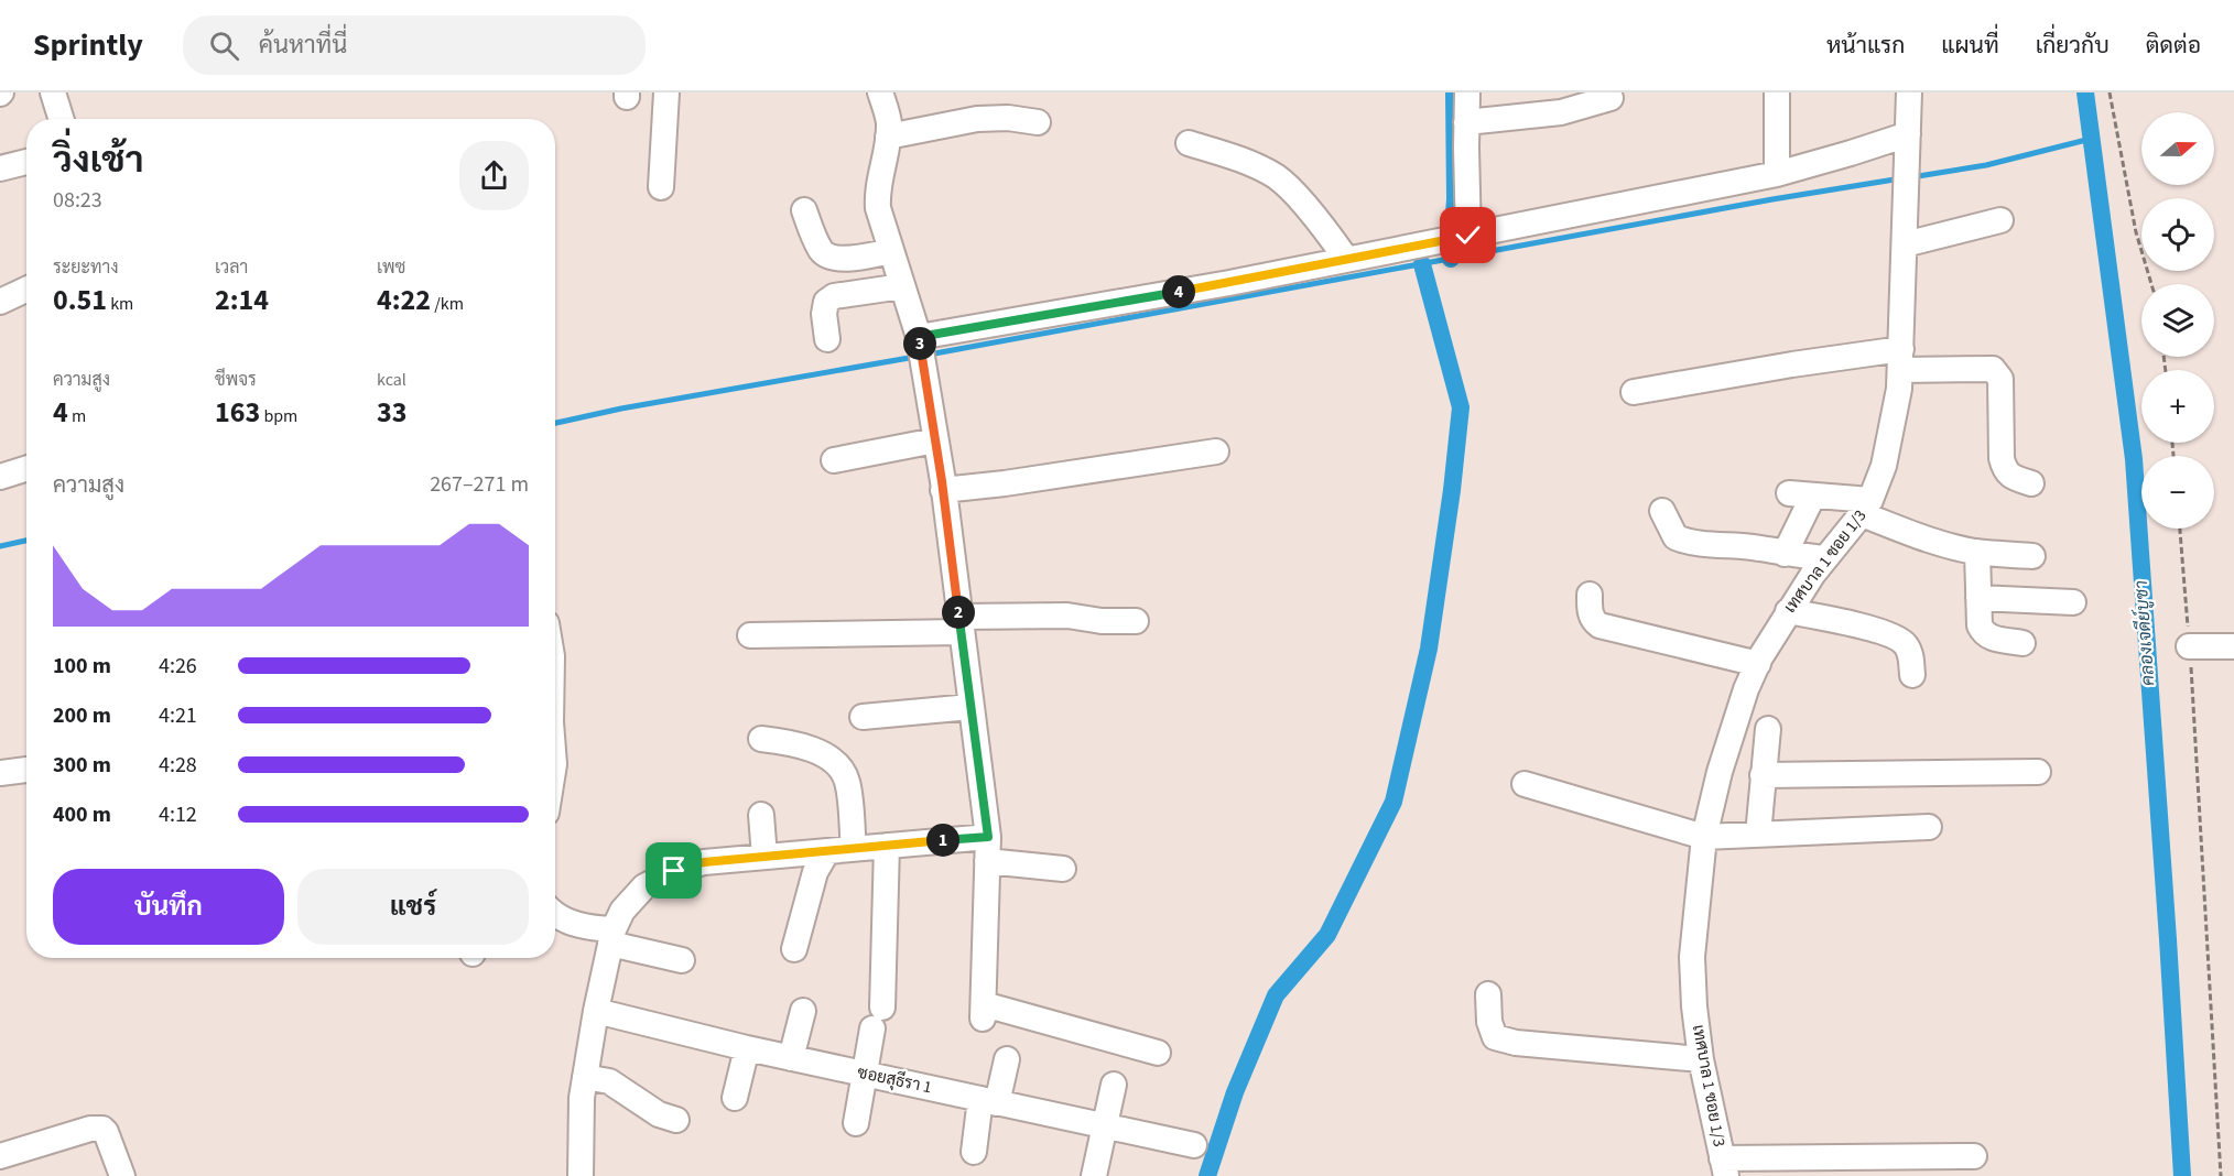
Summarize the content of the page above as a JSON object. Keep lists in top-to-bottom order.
{
  "streets": {
    "street": ["เทศบาล 1 ซอย 1/3", "ซอยสุธีรา 1"]
  },
  "water": ["คลองเจดีย์บูชา"],
  "north": "right",
  "page": {
    "header": "Sprintly",
    "search": "ค้นหาที่นี่",
    "nav": [
      "หน้าแรก",
      "แผนที่",
      "เกี่ยวกับ",
      "ติดต่อ"
    ],
    "map_buttons": ["+", "−"],
    "heading": ["วิ่งเช้า", "08:23"],
    "stats": [
      ["ระยะทาง", "0.51 km"],
      ["เวลา", "2:14"],
      ["เพซ", "4:22 /km"],
      ["ความสูง", "4 m"],
      ["ชีพจร", "163 bpm"],
      ["kcal", "33"]
    ],
    "pins": [
      "4",
      "3",
      "2",
      "1"
    ],
    "chart": ["ความสูง", "267–271 m"],
    "list": [
      {
        "name": "100 m",
        "note": "4:26"
      },
      {
        "name": "200 m",
        "note": "4:21"
      },
      {
        "name": "300 m",
        "note": "4:28"
      },
      {
        "name": "400 m",
        "note": "4:12"
      }
    ],
    "buttons": ["บันทึก", "แชร์"]
  }
}
